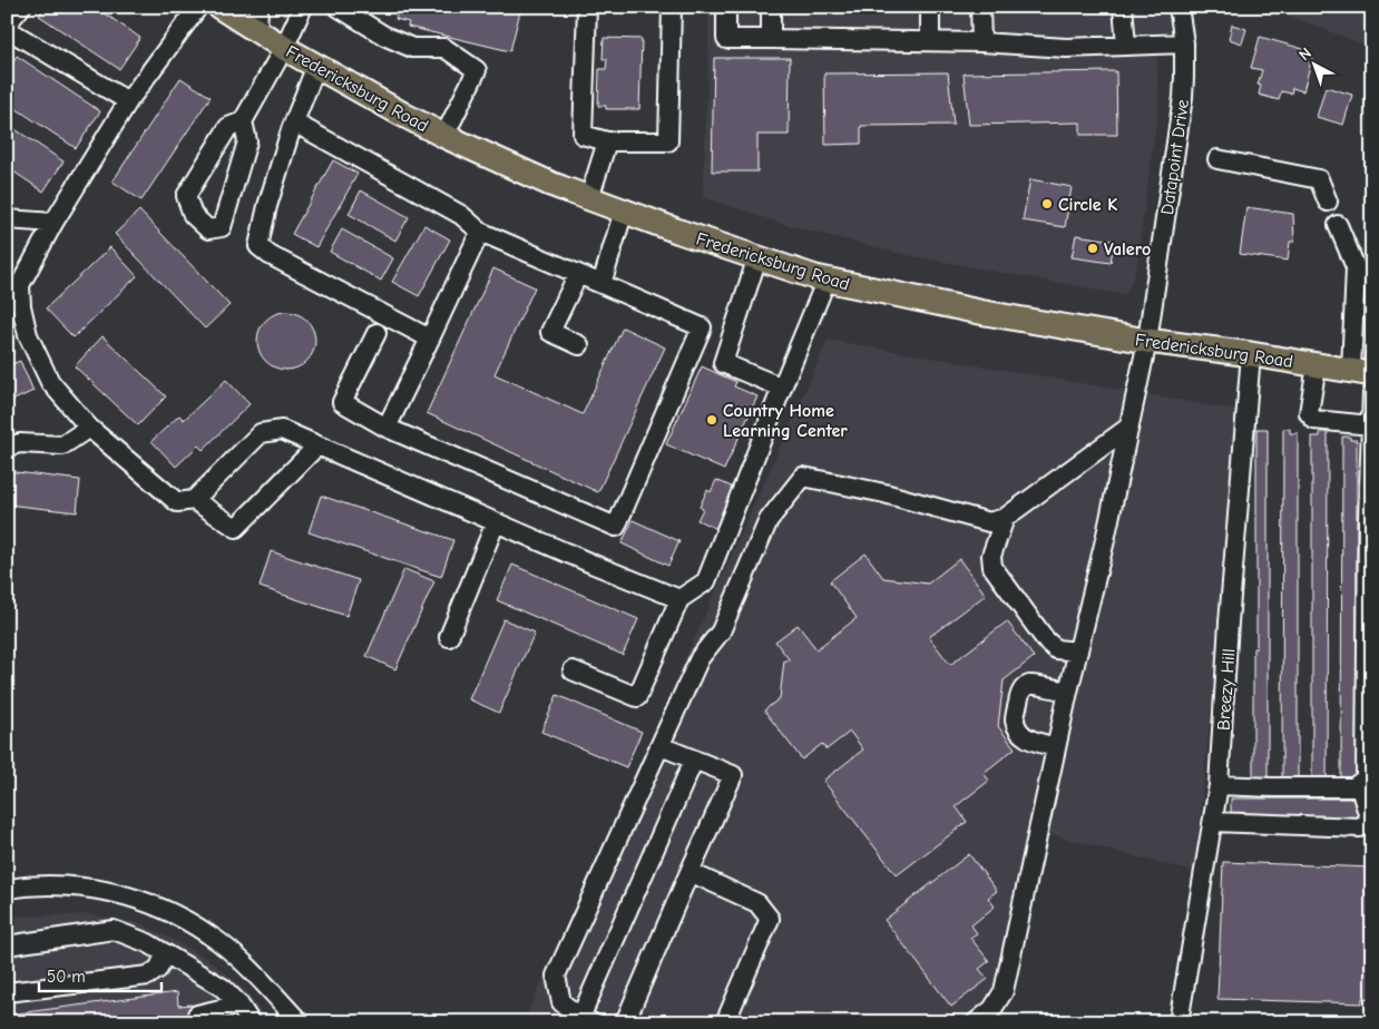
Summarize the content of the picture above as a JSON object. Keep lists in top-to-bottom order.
{
  "streets": {
    "main road": ["Fredericksburg Road"],
    "street": ["Datapoint Drive", "Breezy Hill"]
  },
  "crossings": [
    ["Fredericksburg Road", "Datapoint Drive"],
    ["Fredericksburg Road", "Breezy Hill"]
  ],
  "places": ["Circle K", "Valero", "Country Home Learning Center"],
  "scale_bar": "50 m",
  "north": "top left"
}
